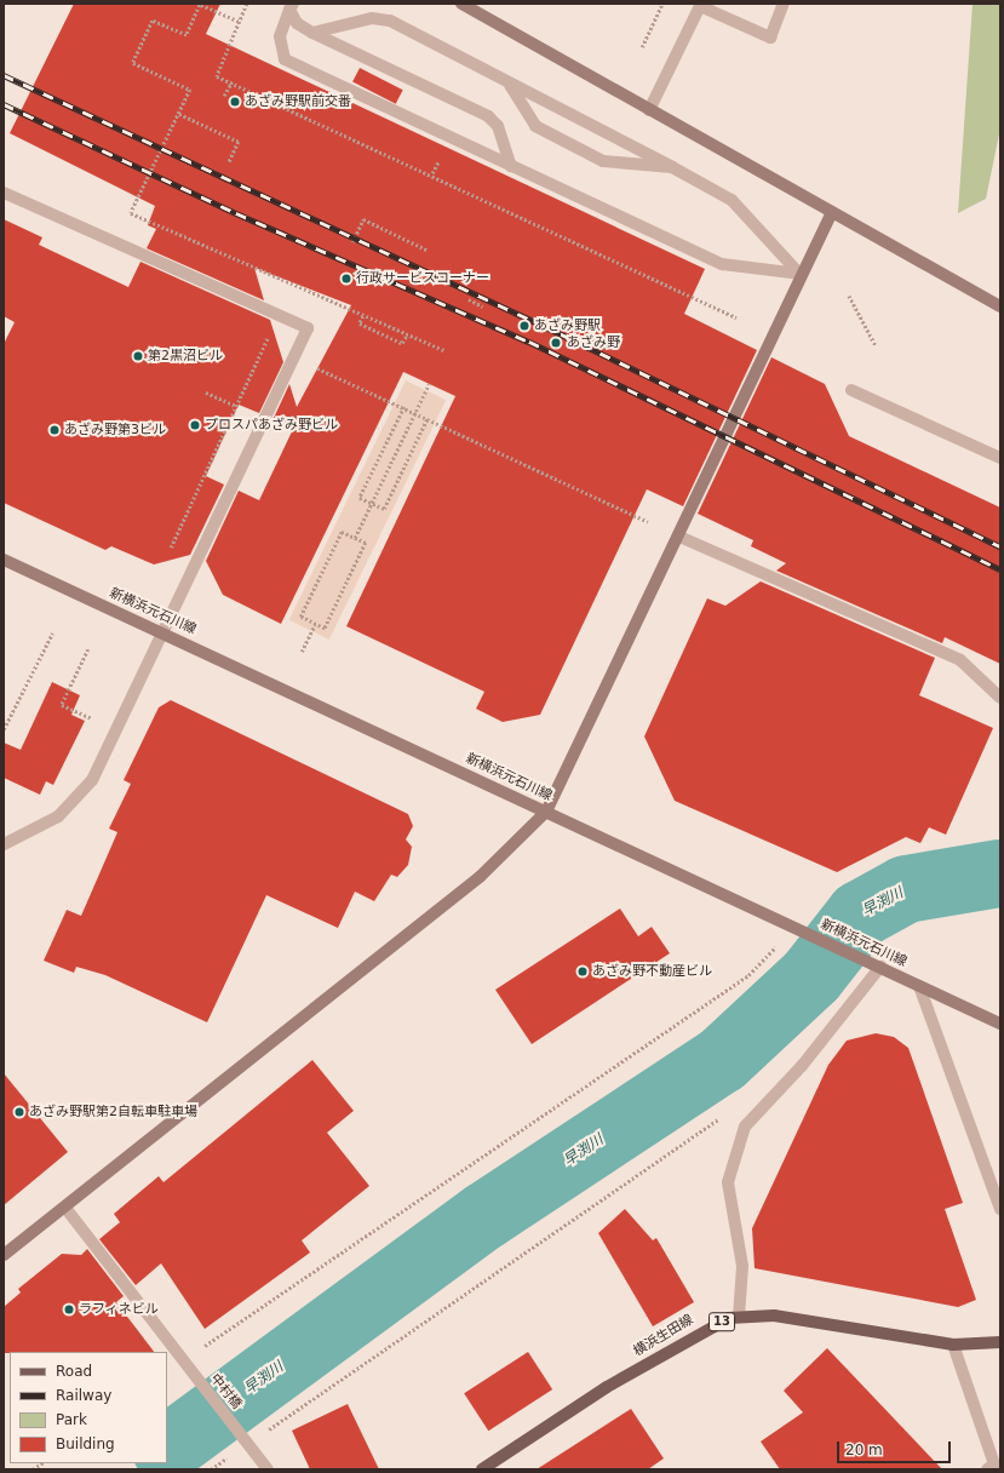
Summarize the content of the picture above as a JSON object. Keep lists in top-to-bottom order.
{
  "streets": {
    "main road": ["13", "横浜生田線"],
    "street": ["新横浜元石川線", "中村橋"]
  },
  "water": ["早渕川"],
  "places": [
    "あざみ野駅前交番",
    "行政サービスコーナー",
    "あざみ野駅",
    "あざみ野",
    "第2黒沼ビル",
    "プロスパあざみ野ビル",
    "あざみ野第3ビル",
    "あざみ野不動産ビル",
    "あざみ野駅第2自転車駐車場",
    "ラフィネビル"
  ],
  "legend": [
    "Road",
    "Railway",
    "Park",
    "Building"
  ],
  "scale_bar": "20 m"
}
